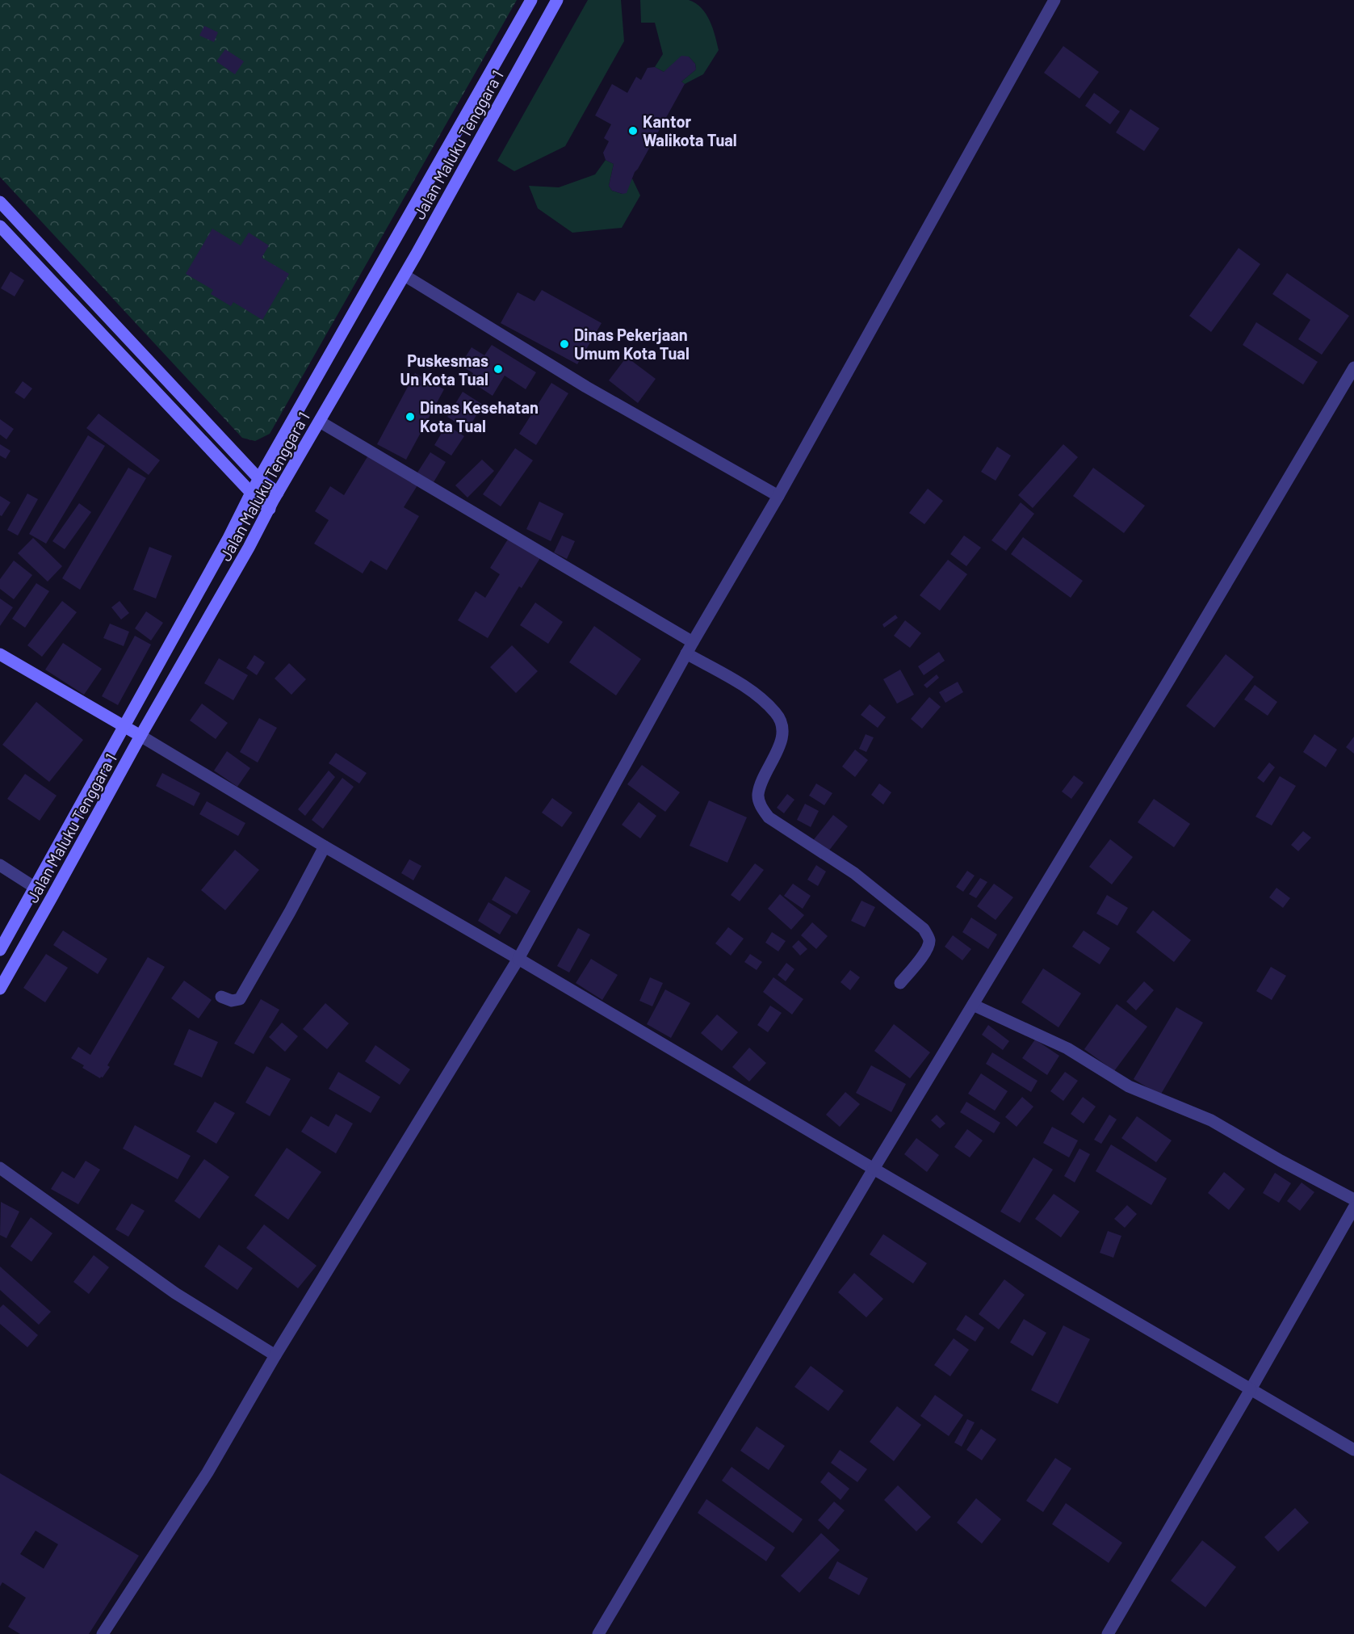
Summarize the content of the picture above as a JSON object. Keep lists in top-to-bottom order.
{
  "streets": {
    "main road": ["Jalan Maluku Tenggara 1"]
  },
  "places": [
    "Kantor Walikota Tual",
    "Dinas Pekerjaan Umum Kota Tual",
    "Puskesmas Un Kota Tual",
    "Dinas Kesehatan Kota Tual"
  ]
}
